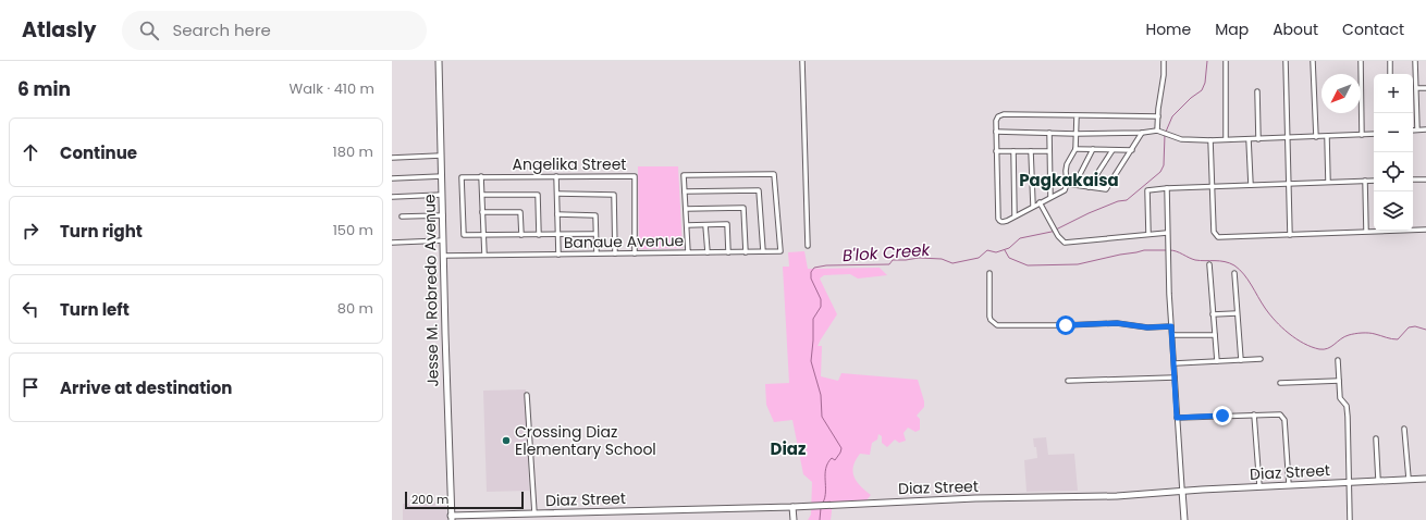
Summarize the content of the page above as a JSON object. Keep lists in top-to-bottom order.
{
  "streets": {
    "main road": ["Jesse M. Robredo Avenue", "Diaz Street"],
    "street": ["Angelika Street", "Banaue Avenue"]
  },
  "crossings": [
    ["Angelika Street", "Banaue Avenue"],
    ["Banaue Avenue", "Jesse M. Robredo Avenue"],
    ["Jesse M. Robredo Avenue", "Diaz Street"]
  ],
  "districts": ["Pagkakaisa", "Diaz"],
  "water": ["B'lok Creek"],
  "places": ["Crossing Diaz Elementary School"],
  "scale_bar": "200 m",
  "north": "bottom left",
  "page": {
    "header": "Atlasly",
    "search": "Search here",
    "nav": [
      "Home",
      "Map",
      "About",
      "Contact"
    ],
    "heading": ["6 min", "Walk · 410 m"],
    "map_buttons": ["+", "−"],
    "list": [
      ["Continue", "180 m"],
      ["Turn right", "150 m"],
      ["Turn left", "80 m"],
      "Arrive at destination"
    ],
    "scale": "200 m"
  }
}
